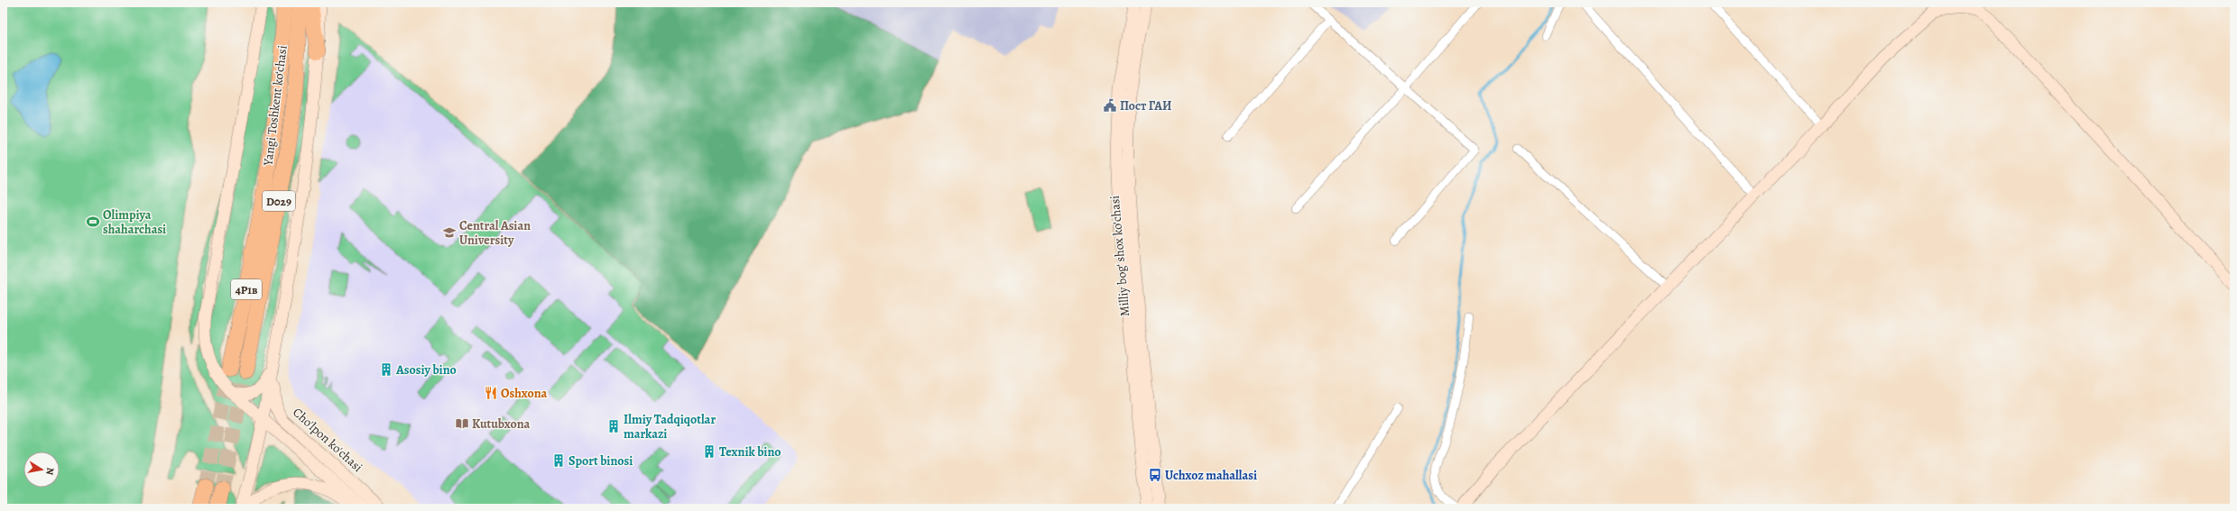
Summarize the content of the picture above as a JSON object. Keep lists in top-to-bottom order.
{
  "streets": {
    "highway": ["Yangi Toshkent ko‘chasi", "D029", "4Р1в"],
    "main road": ["Milliy bog‘ shox ko‘chasi", "Cho'lpon ko'chasi"]
  },
  "crossings": [
    ["Yangi Toshkent ko‘chasi", "4Р1в"]
  ],
  "places": {
    "public building": ["Пост ГАИ"],
    "sports": ["Olimpiya shaharchasi"],
    "school or university": ["Central Asian University"],
    "building": [
      "Asosiy bino",
      "Ilmiy Tadqiqotlar markazi",
      "Texnik bino",
      "Sport binosi"
    ],
    "restaurant": ["Oshxona"],
    "library": ["Kutubxona"],
    "bus stop": ["Uchxoz mahallasi"]
  },
  "north": "right"
}
